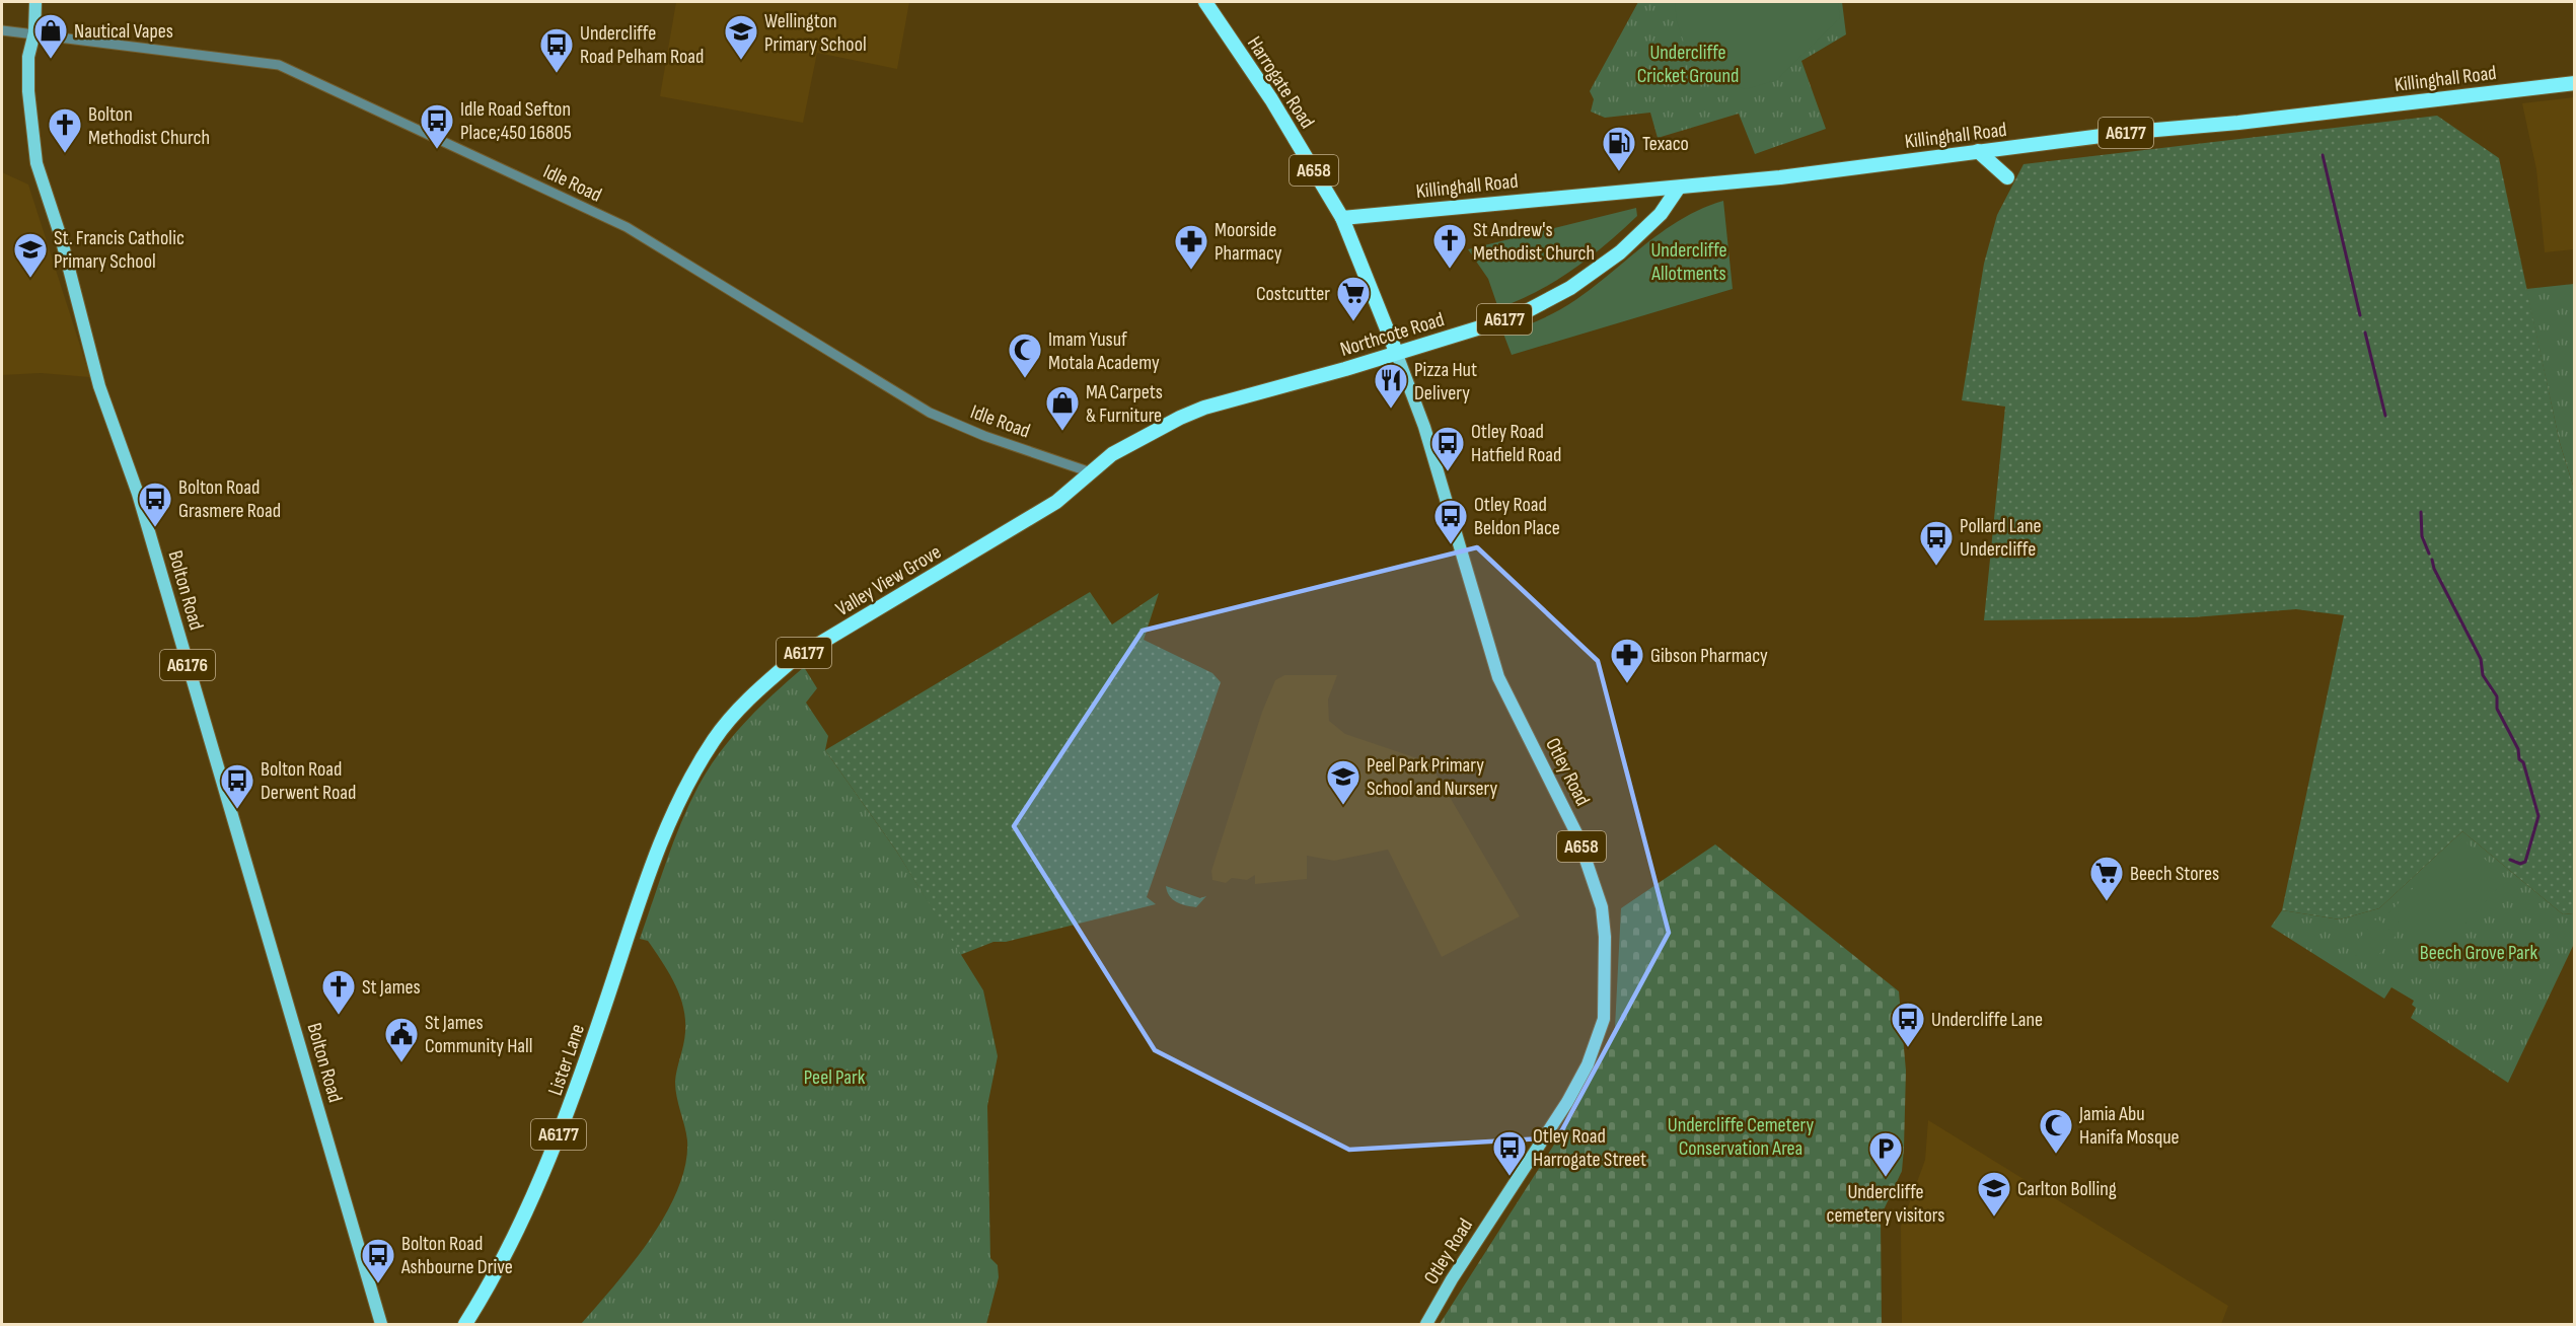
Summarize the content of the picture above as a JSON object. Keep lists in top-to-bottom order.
{
  "streets": {
    "highway": [
      "Killinghall Road",
      "Harrogate Road",
      "A6177",
      "A658",
      "Northcote Road",
      "Valley View Grove",
      "Lister Lane"
    ],
    "main road": ["Bolton Road", "A6176", "Otley Road"],
    "street": ["Idle Road"]
  },
  "crossings": [
    ["Killinghall Road", "Harrogate Road"],
    ["Killinghall Road", "Northcote Road"],
    ["Harrogate Road", "Northcote Road"],
    ["Harrogate Road", "Otley Road"],
    ["Idle Road", "Northcote Road"],
    ["Idle Road", "Valley View Grove"],
    ["Idle Road", "Bolton Road"],
    ["Northcote Road", "Valley View Grove"],
    ["Northcote Road", "Otley Road"],
    ["Valley View Grove", "Lister Lane"]
  ],
  "parks": [
    "Undercliffe Cricket Ground",
    "Undercliffe Allotments",
    "Beech Grove Park",
    "Peel Park",
    "Undercliffe Cemetery Conservation Area"
  ],
  "places": {
    "shop": ["Nautical Vapes", "MA Carpets & Furniture"],
    "school or university": [
      "Wellington Primary School",
      "St. Francis Catholic Primary School",
      "Peel Park Primary School and Nursery",
      "Carlton Bolling"
    ],
    "bus stop": [
      "Undercliffe Road Pelham Road",
      "Idle Road Sefton Place;450 16805",
      "Otley Road Hatfield Road",
      "Bolton Road Grasmere Road",
      "Otley Road Beldon Place",
      "Pollard Lane Undercliffe",
      "Bolton Road Derwent Road",
      "Undercliffe Lane",
      "Otley Road Harrogate Street",
      "Bolton Road Ashbourne Drive"
    ],
    "church": ["Bolton Methodist Church", "St Andrew's Methodist Church", "St James"],
    "fuel station": ["Texaco"],
    "pharmacy": ["Moorside Pharmacy", "Gibson Pharmacy"],
    "supermarket": ["Costcutter", "Beech Stores"],
    "mosque": ["Imam Yusuf Motala Academy", "Jamia Abu Hanifa Mosque"],
    "restaurant": ["Pizza Hut Delivery"],
    "public building": ["St James Community Hall"],
    "parking": ["Undercliffe cemetery visitors"]
  }
}
